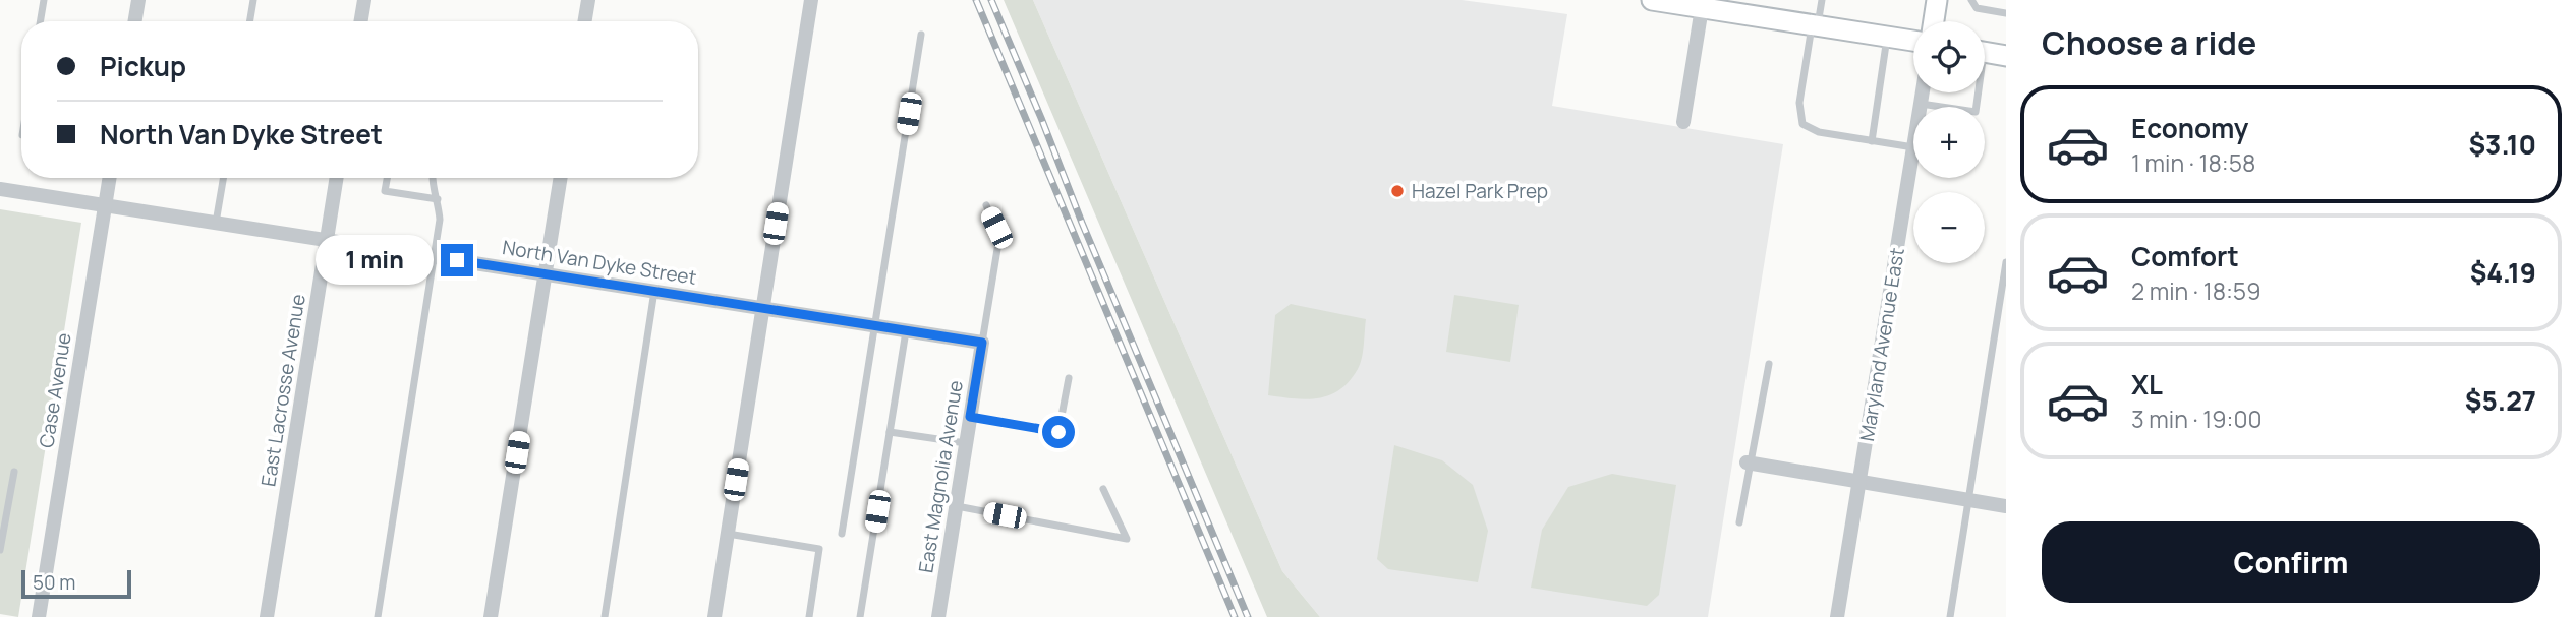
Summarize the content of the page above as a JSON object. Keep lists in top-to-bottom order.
{
  "streets": {
    "street": [
      "North Van Dyke Street",
      "Maryland Avenue East",
      "Case Avenue",
      "East Lacrosse Avenue",
      "East Magnolia Avenue"
    ]
  },
  "crossings": [
    ["North Van Dyke Street", "Case Avenue"],
    ["North Van Dyke Street", "East Lacrosse Avenue"],
    ["North Van Dyke Street", "East Magnolia Avenue"]
  ],
  "places": ["Hazel Park Prep"],
  "scale_bar": "50 m",
  "page": {
    "heading": "Choose a ride",
    "map_buttons": ["+", "−"],
    "banner": ["Pickup", "North Van Dyke Street"],
    "list": [
      {
        "name": "Economy",
        "note": "1 min · 18:58",
        "value": "$3.10"
      },
      {
        "name": "Comfort",
        "note": "2 min · 18:59",
        "value": "$4.19"
      },
      {
        "name": "XL",
        "note": "3 min · 19:00",
        "value": "$5.27"
      }
    ],
    "bubble": "1 min",
    "buttons": "Confirm",
    "scale": "50 m"
  }
}
